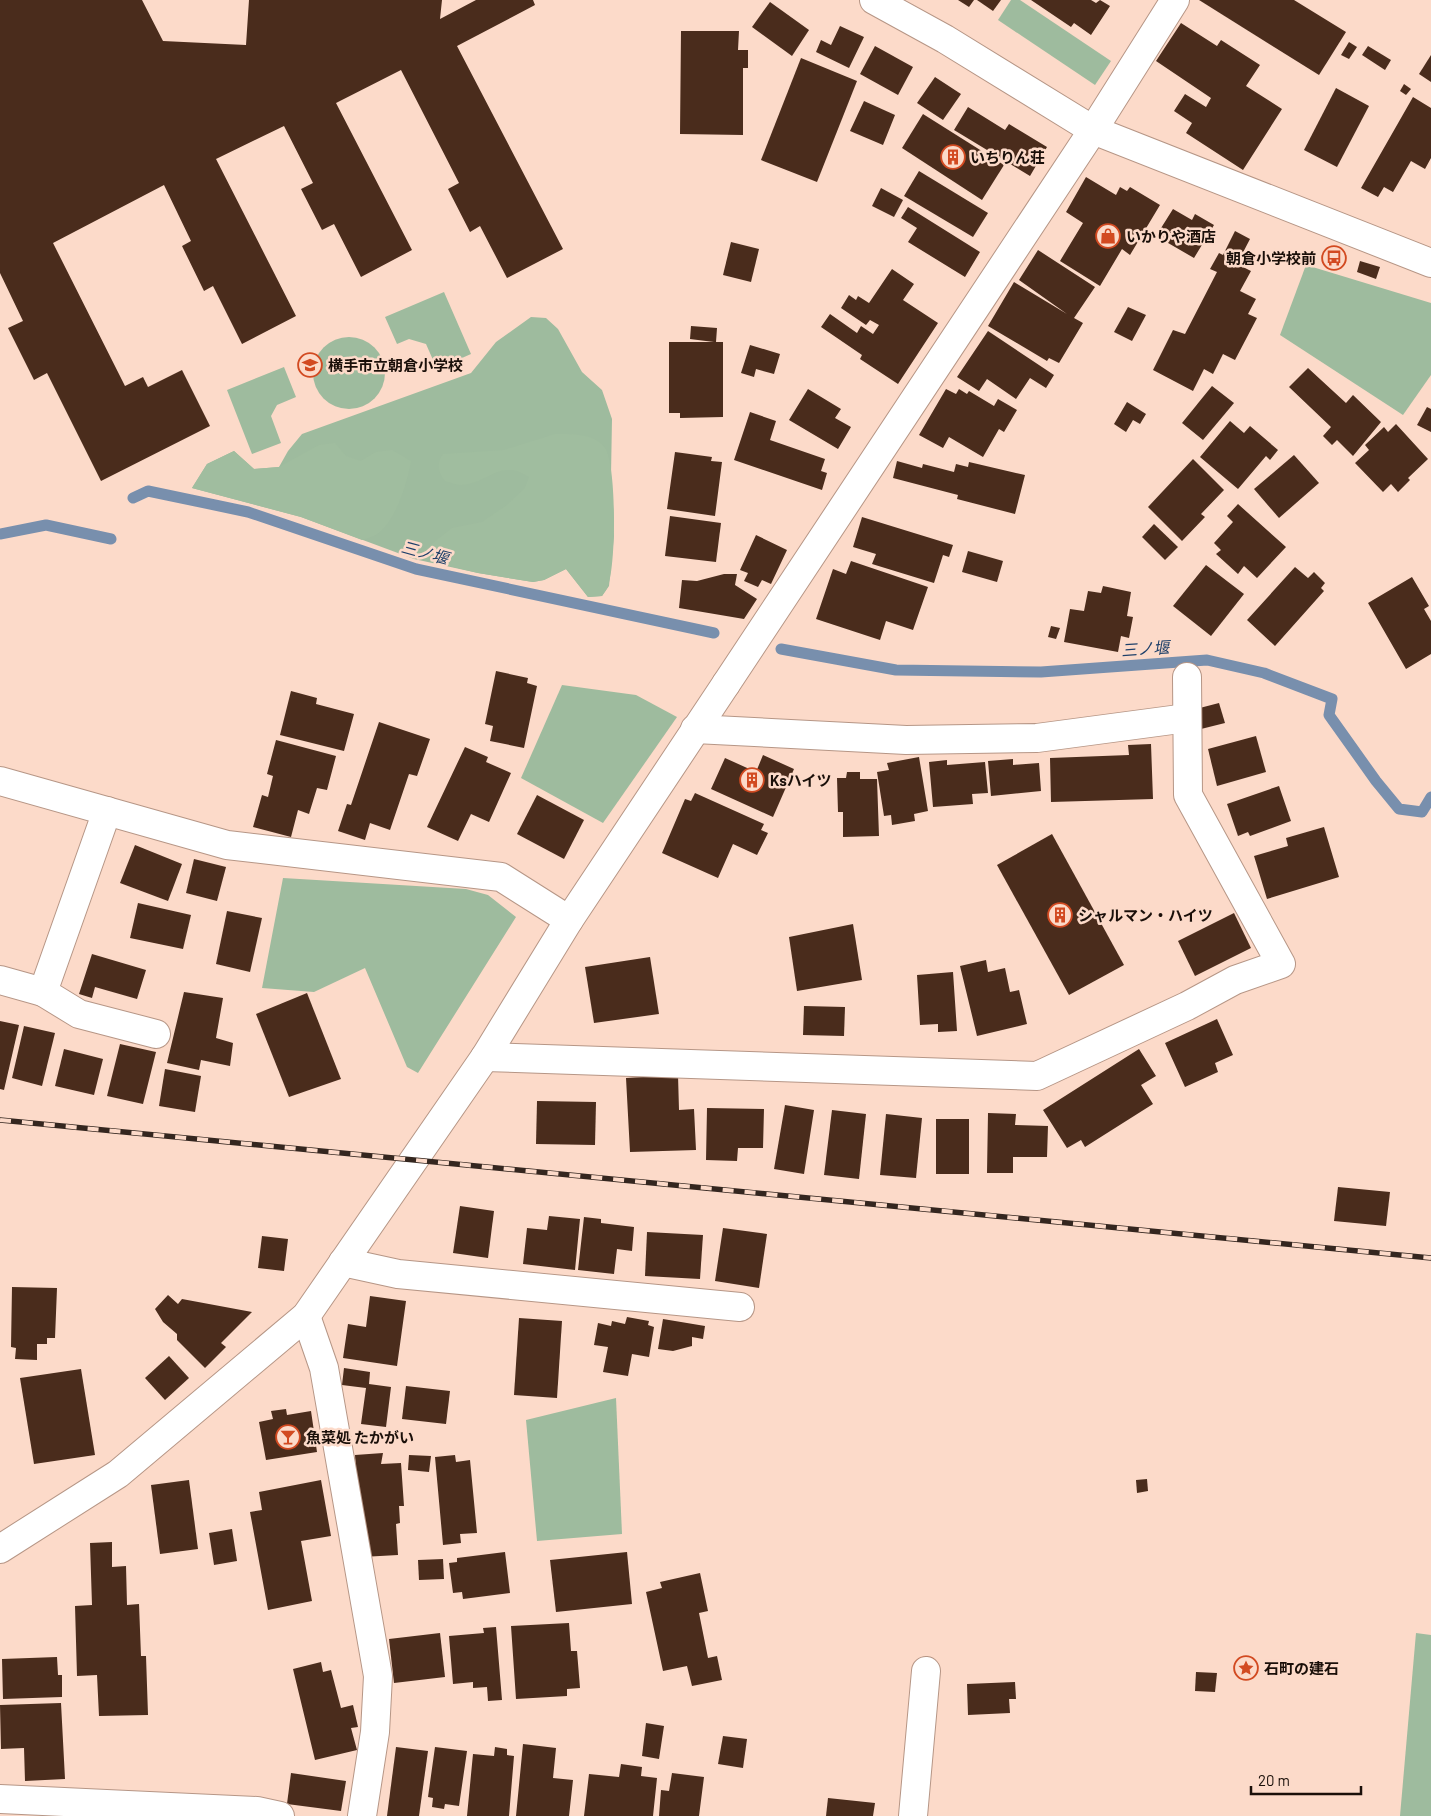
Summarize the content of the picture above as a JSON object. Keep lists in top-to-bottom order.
{
  "water": ["三ノ堰"],
  "places": {
    "building": ["いちりん荘", "Ksハイツ", "シャルマン・ハイツ"],
    "shop": ["いかりや酒店"],
    "bus stop": ["朝倉小学校前"],
    "school or university": ["横手市立朝倉小学校"],
    "bar": ["魚菜処 たかがい"],
    "place": ["石町の建石"]
  },
  "scale_bar": "20 m"
}
